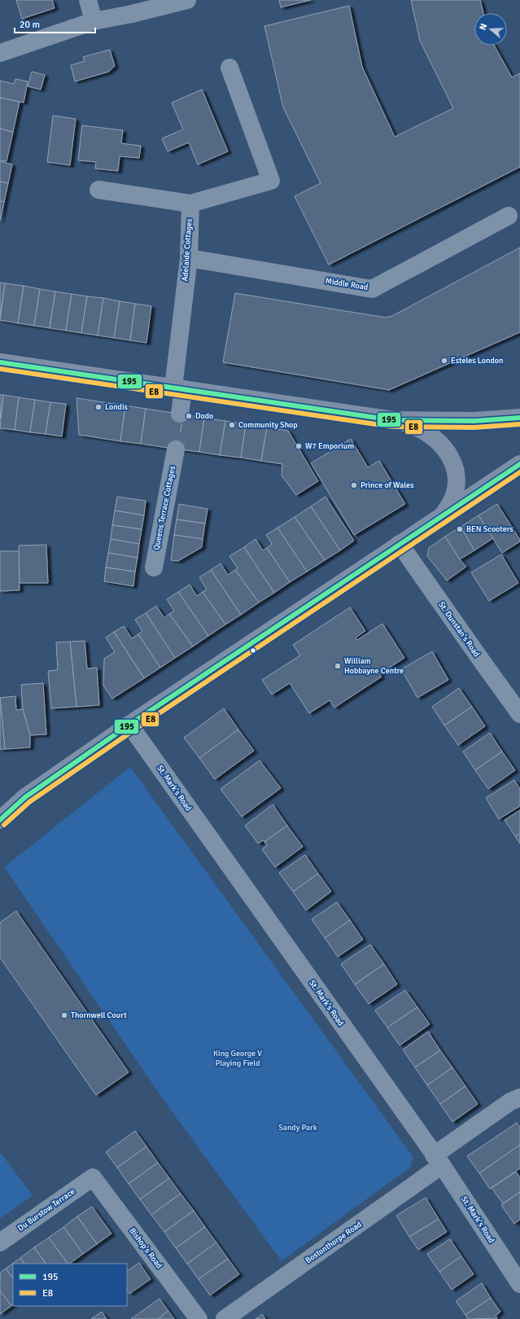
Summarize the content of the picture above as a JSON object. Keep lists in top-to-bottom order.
{
  "streets": {
    "street": [
      "Adelaide Cottages",
      "Middle Road",
      "Queens Terrace Cottages",
      "St. Dunstan's Road",
      "St. Mark's Road",
      "Du Burstow Terrace",
      "Bostonthorpe Road",
      "Bishop's Road"
    ]
  },
  "crossings": [
    ["Adelaide Cottages", "Middle Road"],
    ["St. Mark's Road", "Bostonthorpe Road"],
    ["Du Burstow Terrace", "Bishop's Road"]
  ],
  "parks": ["King George V Playing Field", "Sandy Park"],
  "places": [
    "Esteles London",
    "Londis",
    "Dodo",
    "Community Shop",
    "W7 Emporium",
    "Prince of Wales",
    "BEN Scooters",
    "William Hobbayne Centre",
    "Thornwell Court"
  ],
  "lines": ["transit line 195", "transit line E8"],
  "legend": ["195", "E8"],
  "scale_bar": "20 m",
  "north": "left"
}
